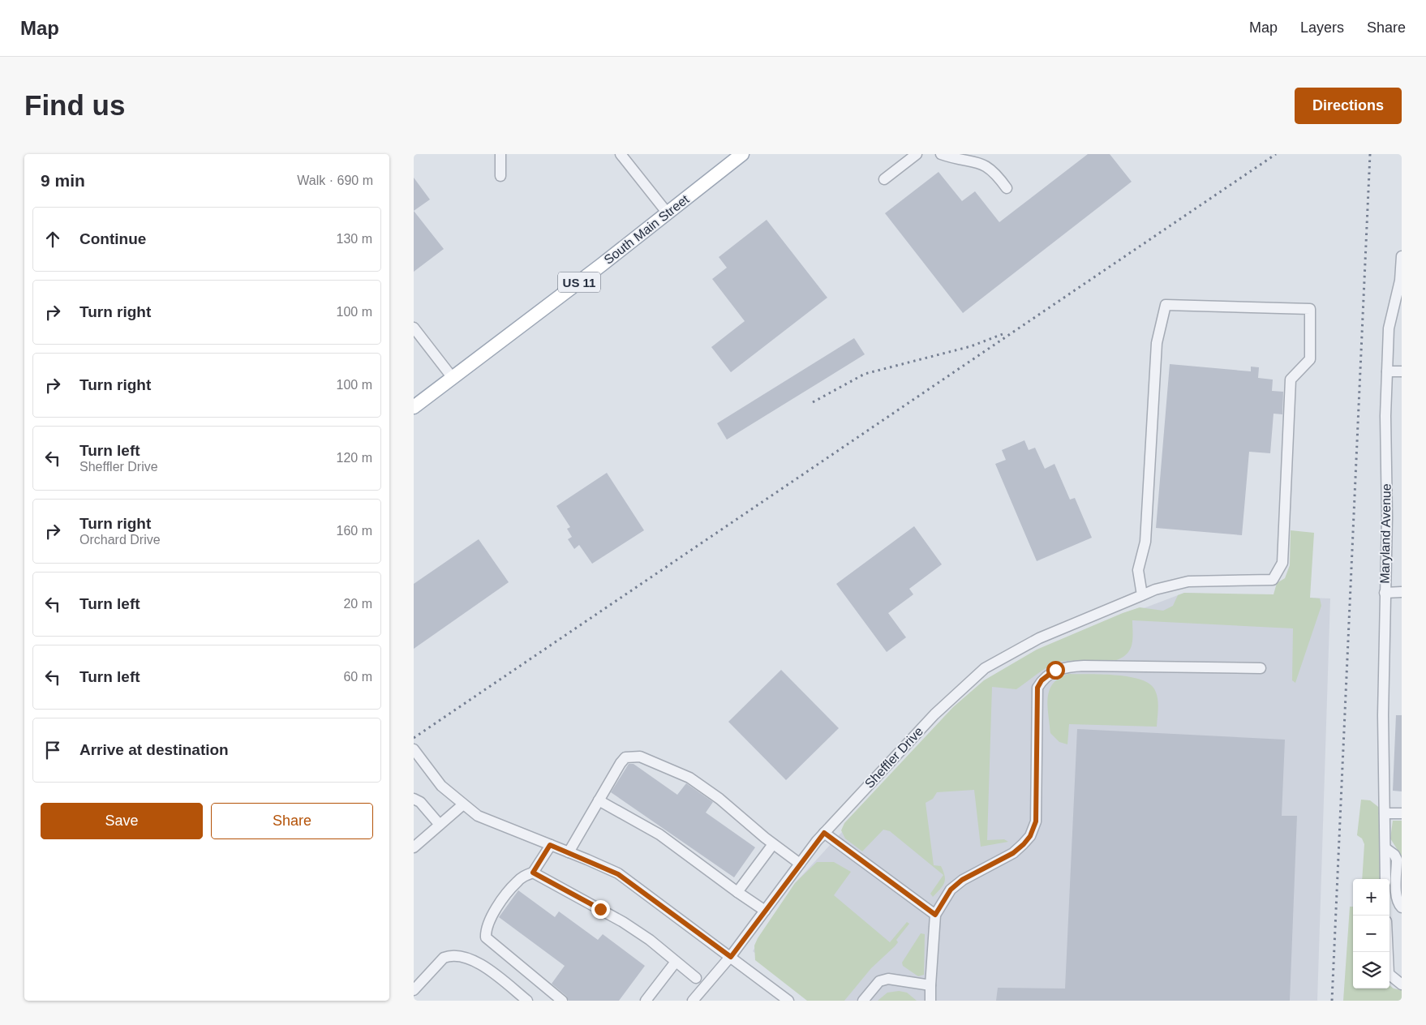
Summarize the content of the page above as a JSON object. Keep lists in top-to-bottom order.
{
  "streets": {
    "main road": ["South Main Street", "US 11"],
    "street": ["Maryland Avenue", "Sheffler Drive"]
  },
  "page": {
    "header": "Map",
    "nav": ["Map", "Layers", "Share"],
    "buttons": [
      "Directions",
      ["Save", "Share"]
    ],
    "title": "Find us",
    "heading": ["9 min", "Walk · 690 m"],
    "list": [
      ["Continue", "130 m"],
      ["Turn right", "100 m"],
      ["Turn right", "100 m"],
      ["Turn left", "Sheffler Drive", "120 m"],
      ["Turn right", "Orchard Drive", "160 m"],
      ["Turn left", "20 m"],
      ["Turn left", "60 m"],
      "Arrive at destination"
    ],
    "map_buttons": ["+", "−"]
  }
}
